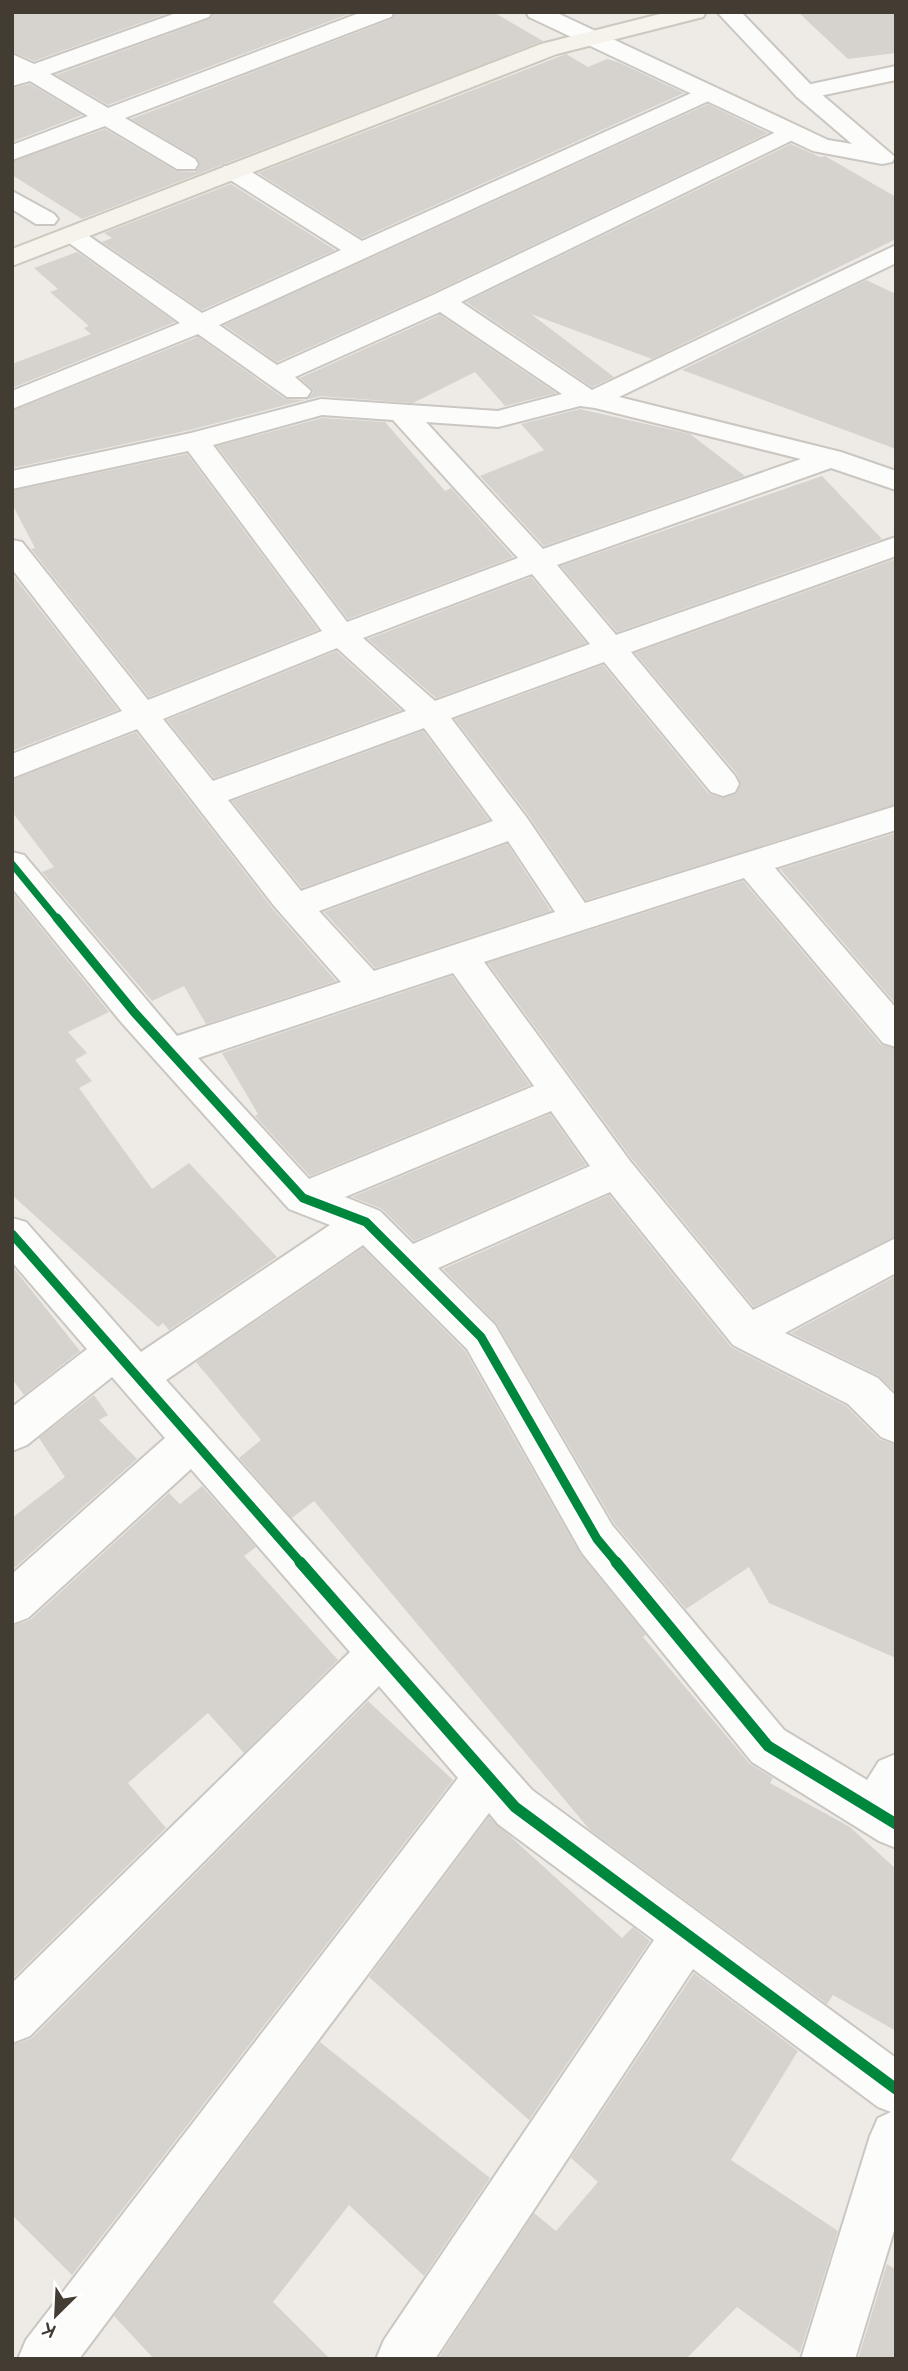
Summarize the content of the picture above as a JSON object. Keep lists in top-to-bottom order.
{
  "north": "bottom left"
}
